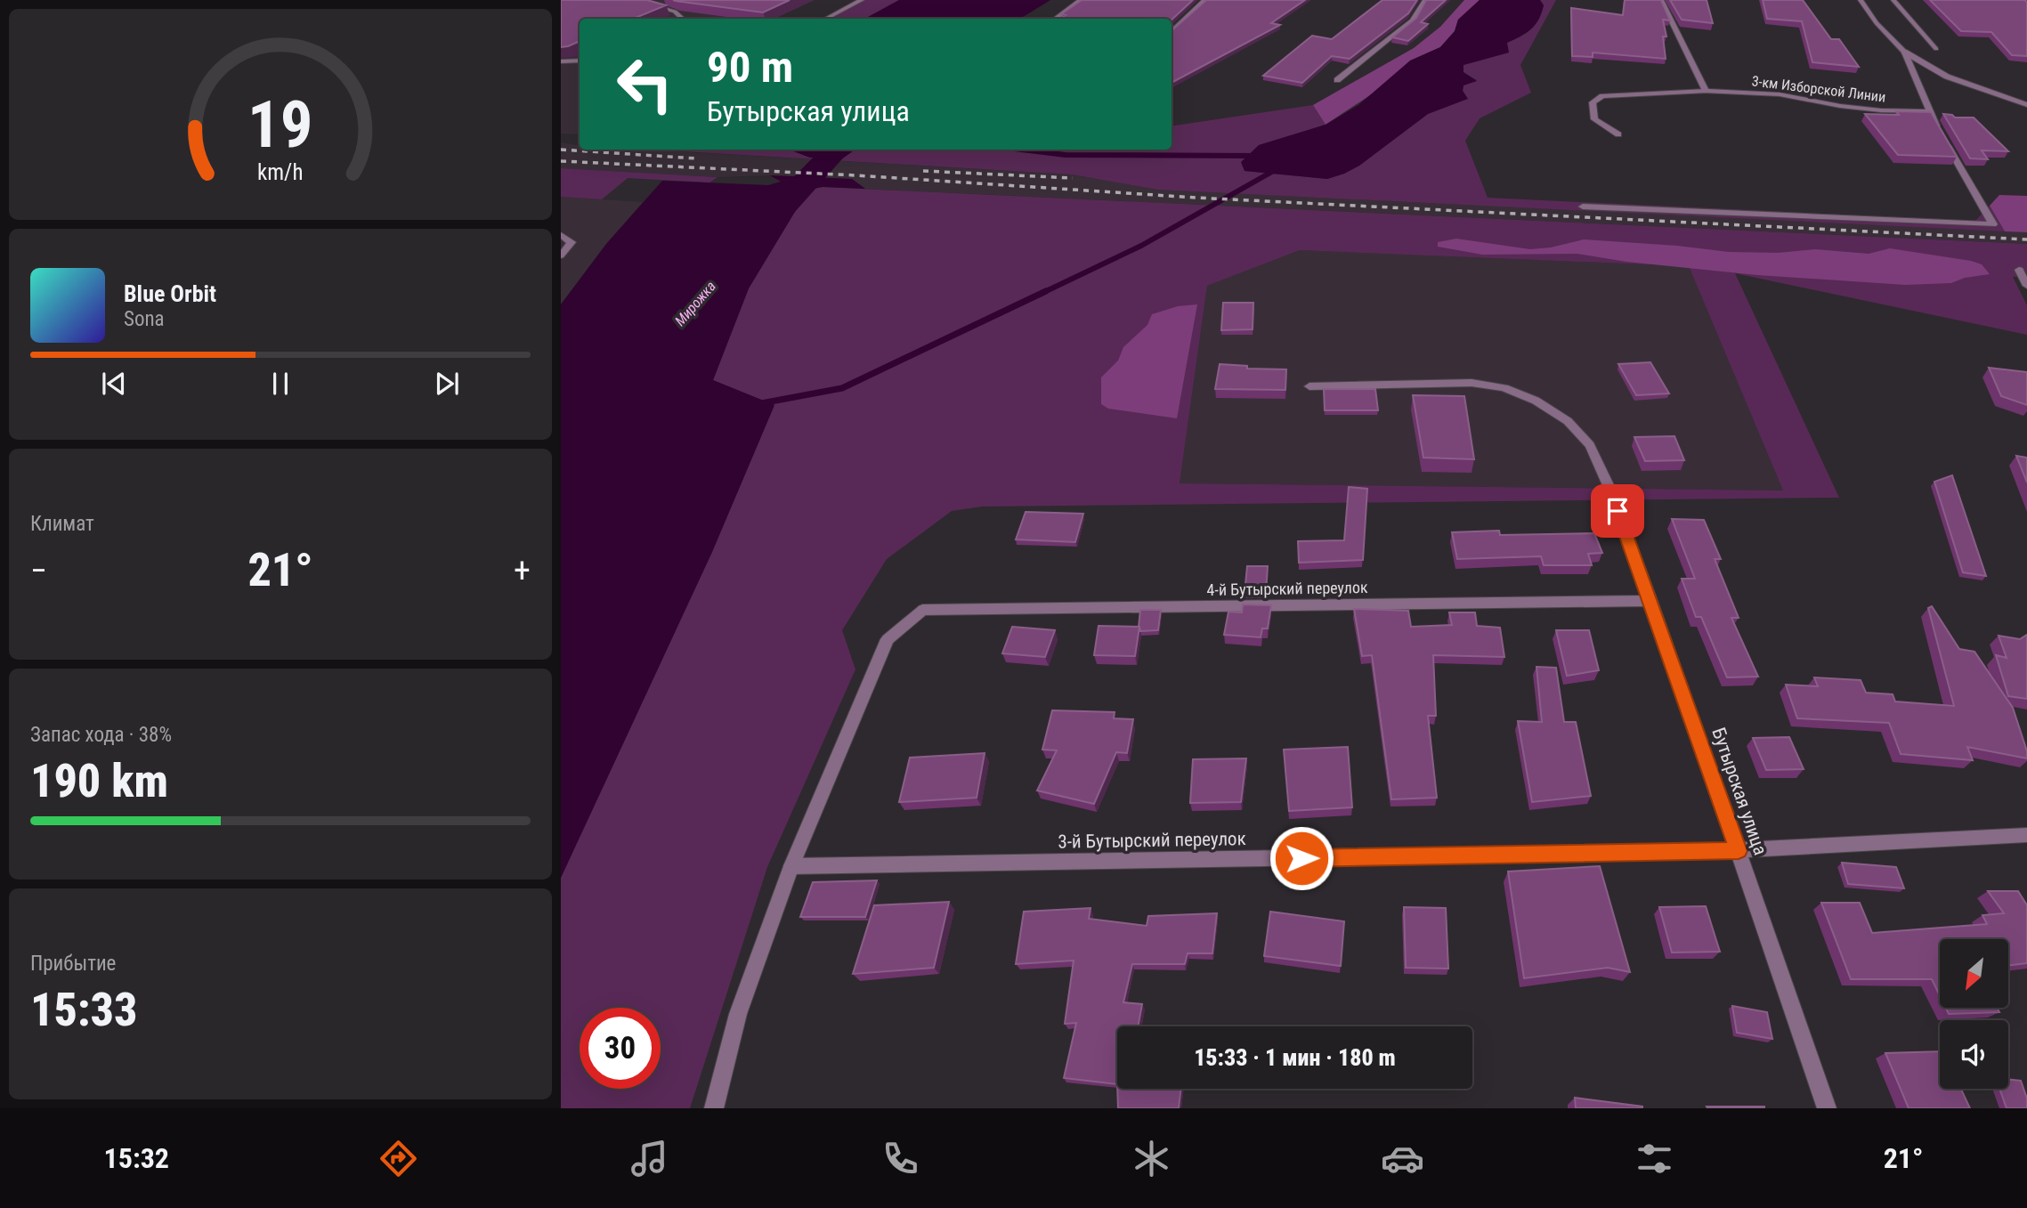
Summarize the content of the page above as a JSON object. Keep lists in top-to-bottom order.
{
  "streets": {
    "street": [
      "3-км Изборской Линии",
      "4-й Бутырский переулок",
      "Бутырская улица",
      "3-й Бутырский переулок"
    ]
  },
  "crossings": [
    ["4-й Бутырский переулок", "Бутырская улица"],
    ["4-й Бутырский переулок", "3-й Бутырский переулок"],
    ["Бутырская улица", "3-й Бутырский переулок"]
  ],
  "water": ["Мирожка"],
  "north": "bottom left",
  "page": {
    "turn": ["90 m", "Бутырская улица"],
    "song": ["Blue Orbit", "Sona"],
    "tile": [
      "Климат",
      ["Запас хода · 38%", "190 km"],
      ["Прибытие", "15:33"]
    ],
    "heat": ["−", "21°", "+"],
    "limit": "30",
    "trip": "15:33 · 1 мин · 180 m",
    "tabs": ["15:32", "21°"],
    "gauge": ["19", "km/h"]
  }
}
